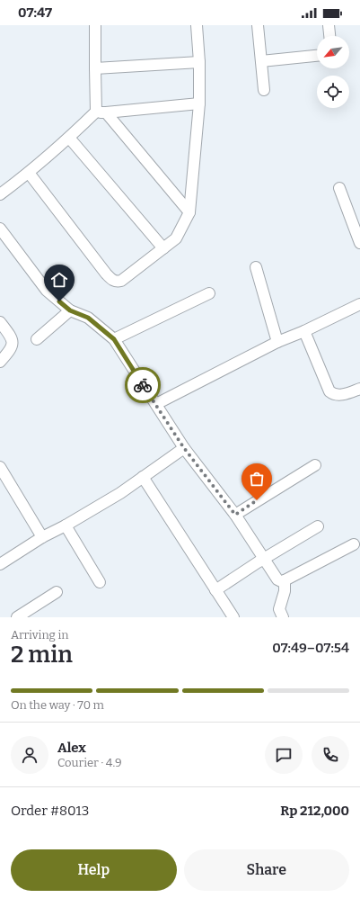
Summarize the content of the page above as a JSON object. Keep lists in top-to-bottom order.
{
  "north": "bottom left",
  "page": {
    "status": "07:47",
    "heading": ["2 min", "Arriving in", "07:49–07:54"],
    "panel": [
      "Alex",
      "Courier · 4.9",
      "Order #8013",
      "Rp 212,000"
    ],
    "bar": "On the way · 70 m",
    "buttons": ["Help", "Share"]
  }
}
